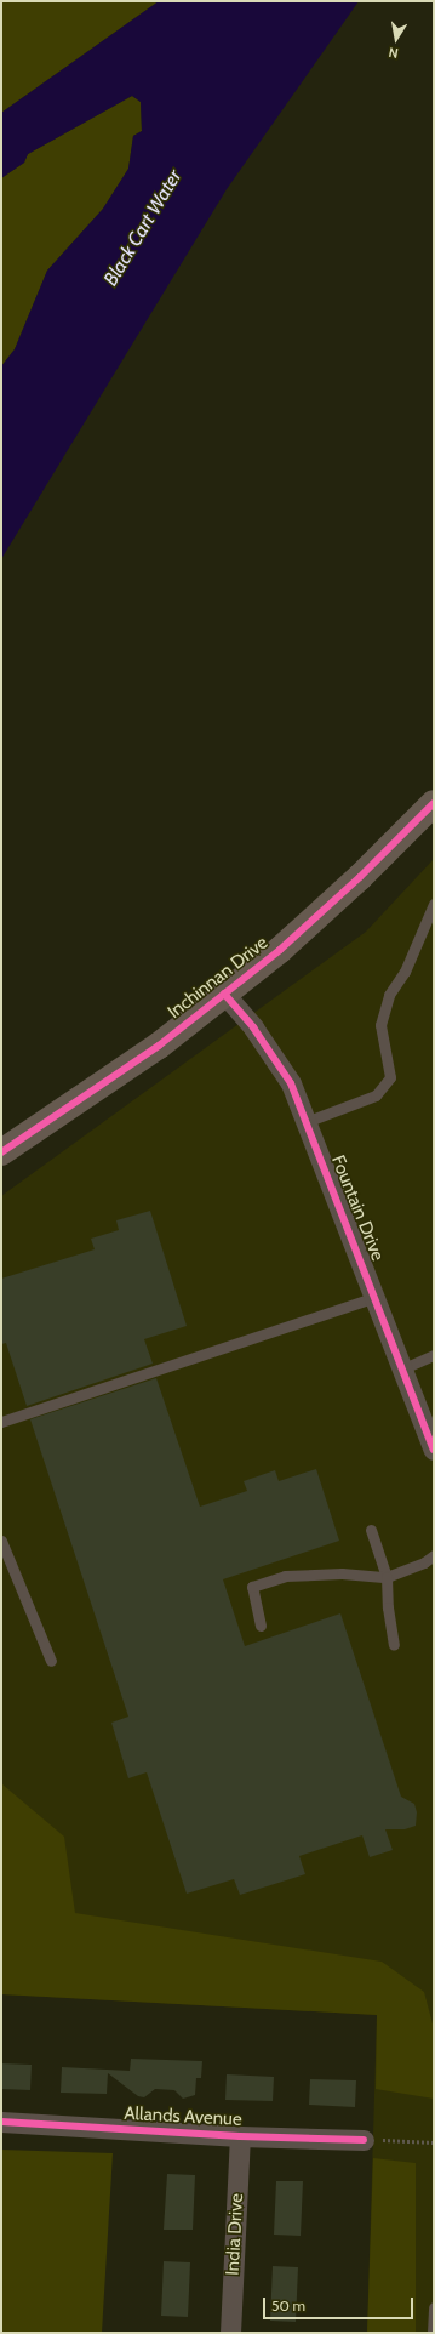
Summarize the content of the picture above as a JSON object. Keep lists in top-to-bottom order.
{
  "streets": {
    "street": [
      "Inchinnan Drive",
      "Fountain Drive",
      "Allands Avenue",
      "India Drive"
    ]
  },
  "crossings": [
    ["Inchinnan Drive", "Fountain Drive"],
    ["Allands Avenue", "India Drive"]
  ],
  "water": ["Black Cart Water"],
  "scale_bar": "50 m",
  "north": "bottom"
}
